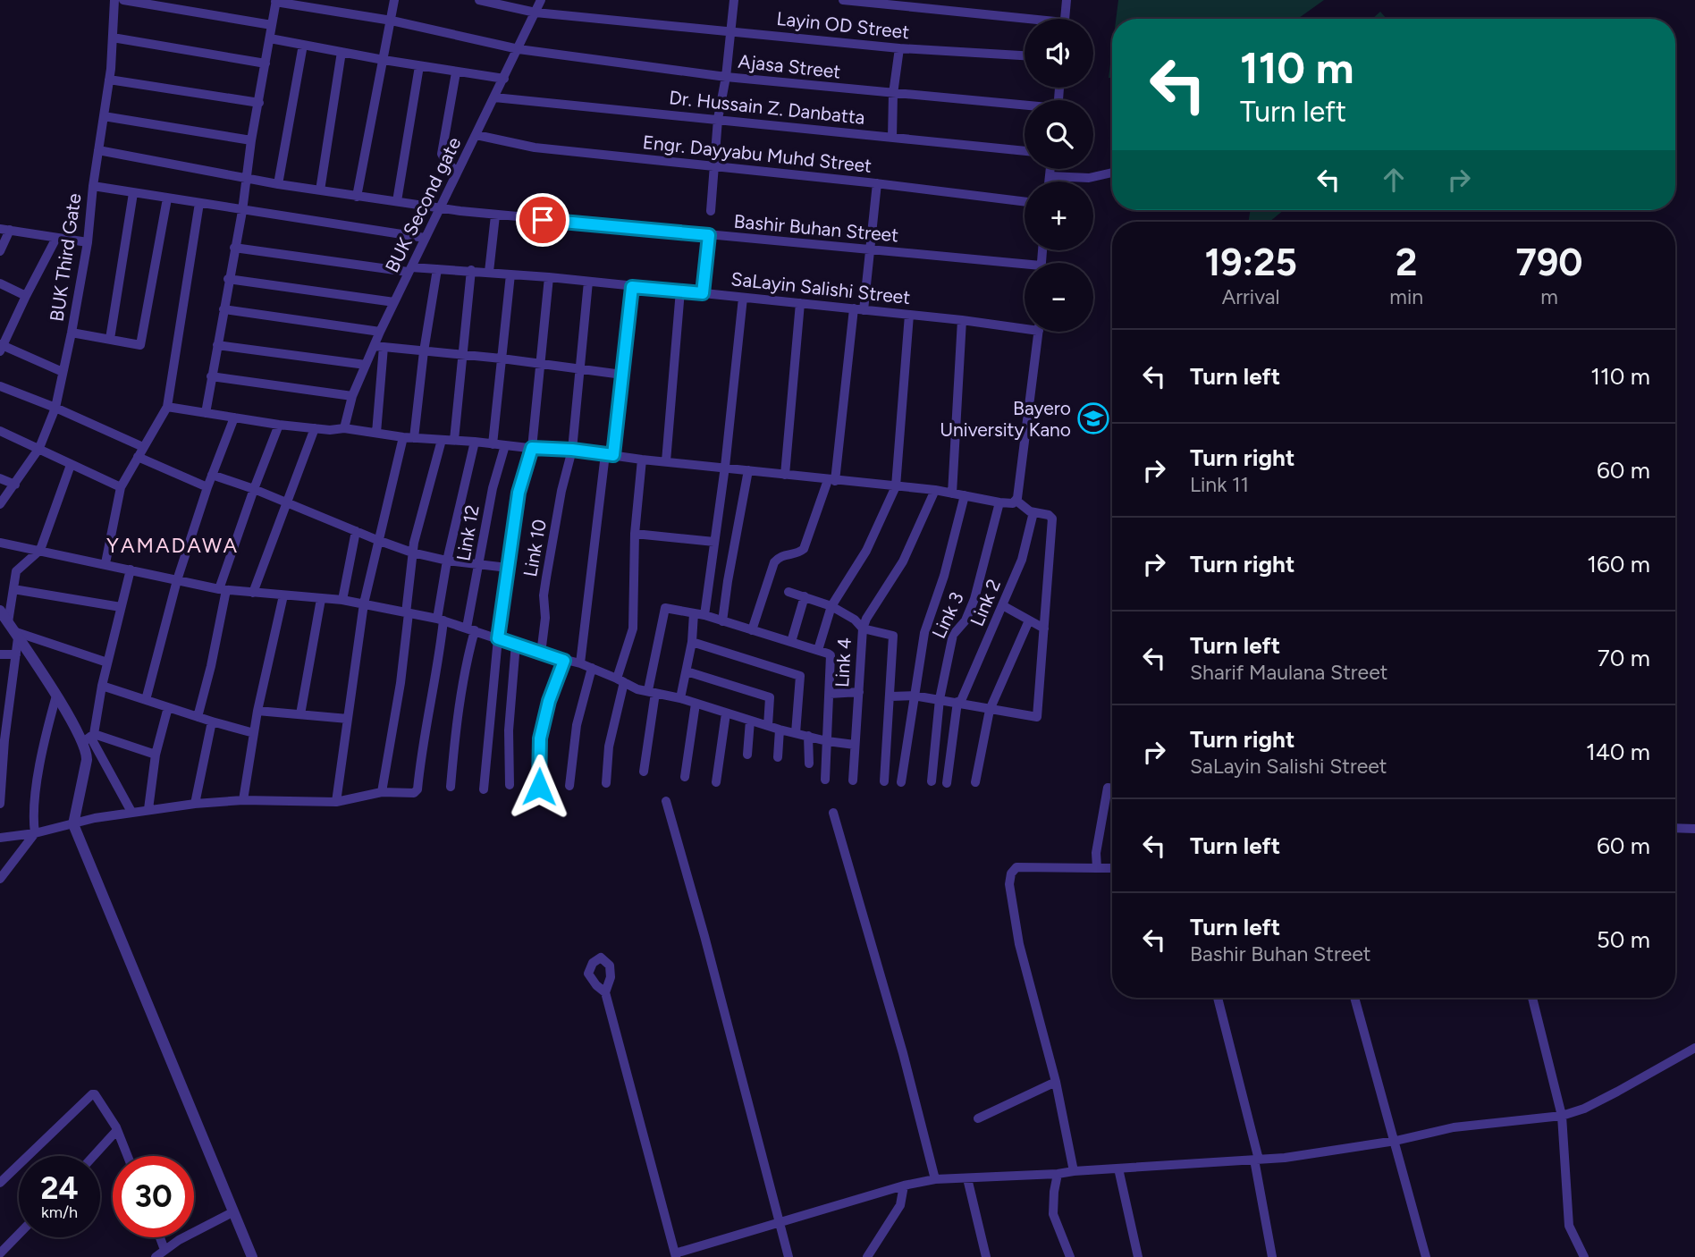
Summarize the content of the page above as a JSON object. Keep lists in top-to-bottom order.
{
  "streets": {
    "street": [
      "Layin OD Street",
      "Ajasa Street",
      "Dr. Hussain Z. Danbatta",
      "Engr. Dayyabu Muhd Street",
      "BUK Second gate",
      "Bashir Buhan Street",
      "BUK Third Gate",
      "SaLayin Salishi Street",
      "Link 12",
      "Link 10",
      "Link 2",
      "Link 3",
      "Link 4"
    ]
  },
  "crossings": [
    ["Layin OD Street", "BUK Second gate"],
    ["Ajasa Street", "BUK Second gate"],
    ["Dr. Hussain Z. Danbatta", "BUK Second gate"],
    ["Engr. Dayyabu Muhd Street", "BUK Second gate"],
    ["BUK Second gate", "Bashir Buhan Street"],
    ["BUK Second gate", "SaLayin Salishi Street"],
    ["Bashir Buhan Street", "BUK Third Gate"],
    ["SaLayin Salishi Street", "Link 10"]
  ],
  "districts": ["YAMADAWA"],
  "places": {
    "school or university": ["Bayero University Kano"]
  },
  "page": {
    "map_buttons": ["+", "−"],
    "turn": ["110 m", "Turn left"],
    "eta": [
      "19:25",
      "Arrival",
      "2",
      "min",
      "790",
      "m"
    ],
    "list": [
      {
        "name": "Turn left",
        "value": "110 m"
      },
      {
        "name": "Turn right",
        "note": "Link 11",
        "value": "60 m"
      },
      {
        "name": "Turn right",
        "value": "160 m"
      },
      {
        "name": "Turn left",
        "note": "Sharif Maulana Street",
        "value": "70 m"
      },
      {
        "name": "Turn right",
        "note": "SaLayin Salishi Street",
        "value": "140 m"
      },
      {
        "name": "Turn left",
        "value": "60 m"
      },
      {
        "name": "Turn left",
        "note": "Bashir Buhan Street",
        "value": "50 m"
      }
    ],
    "speed": "24 km/h",
    "limit": "30"
  }
}
